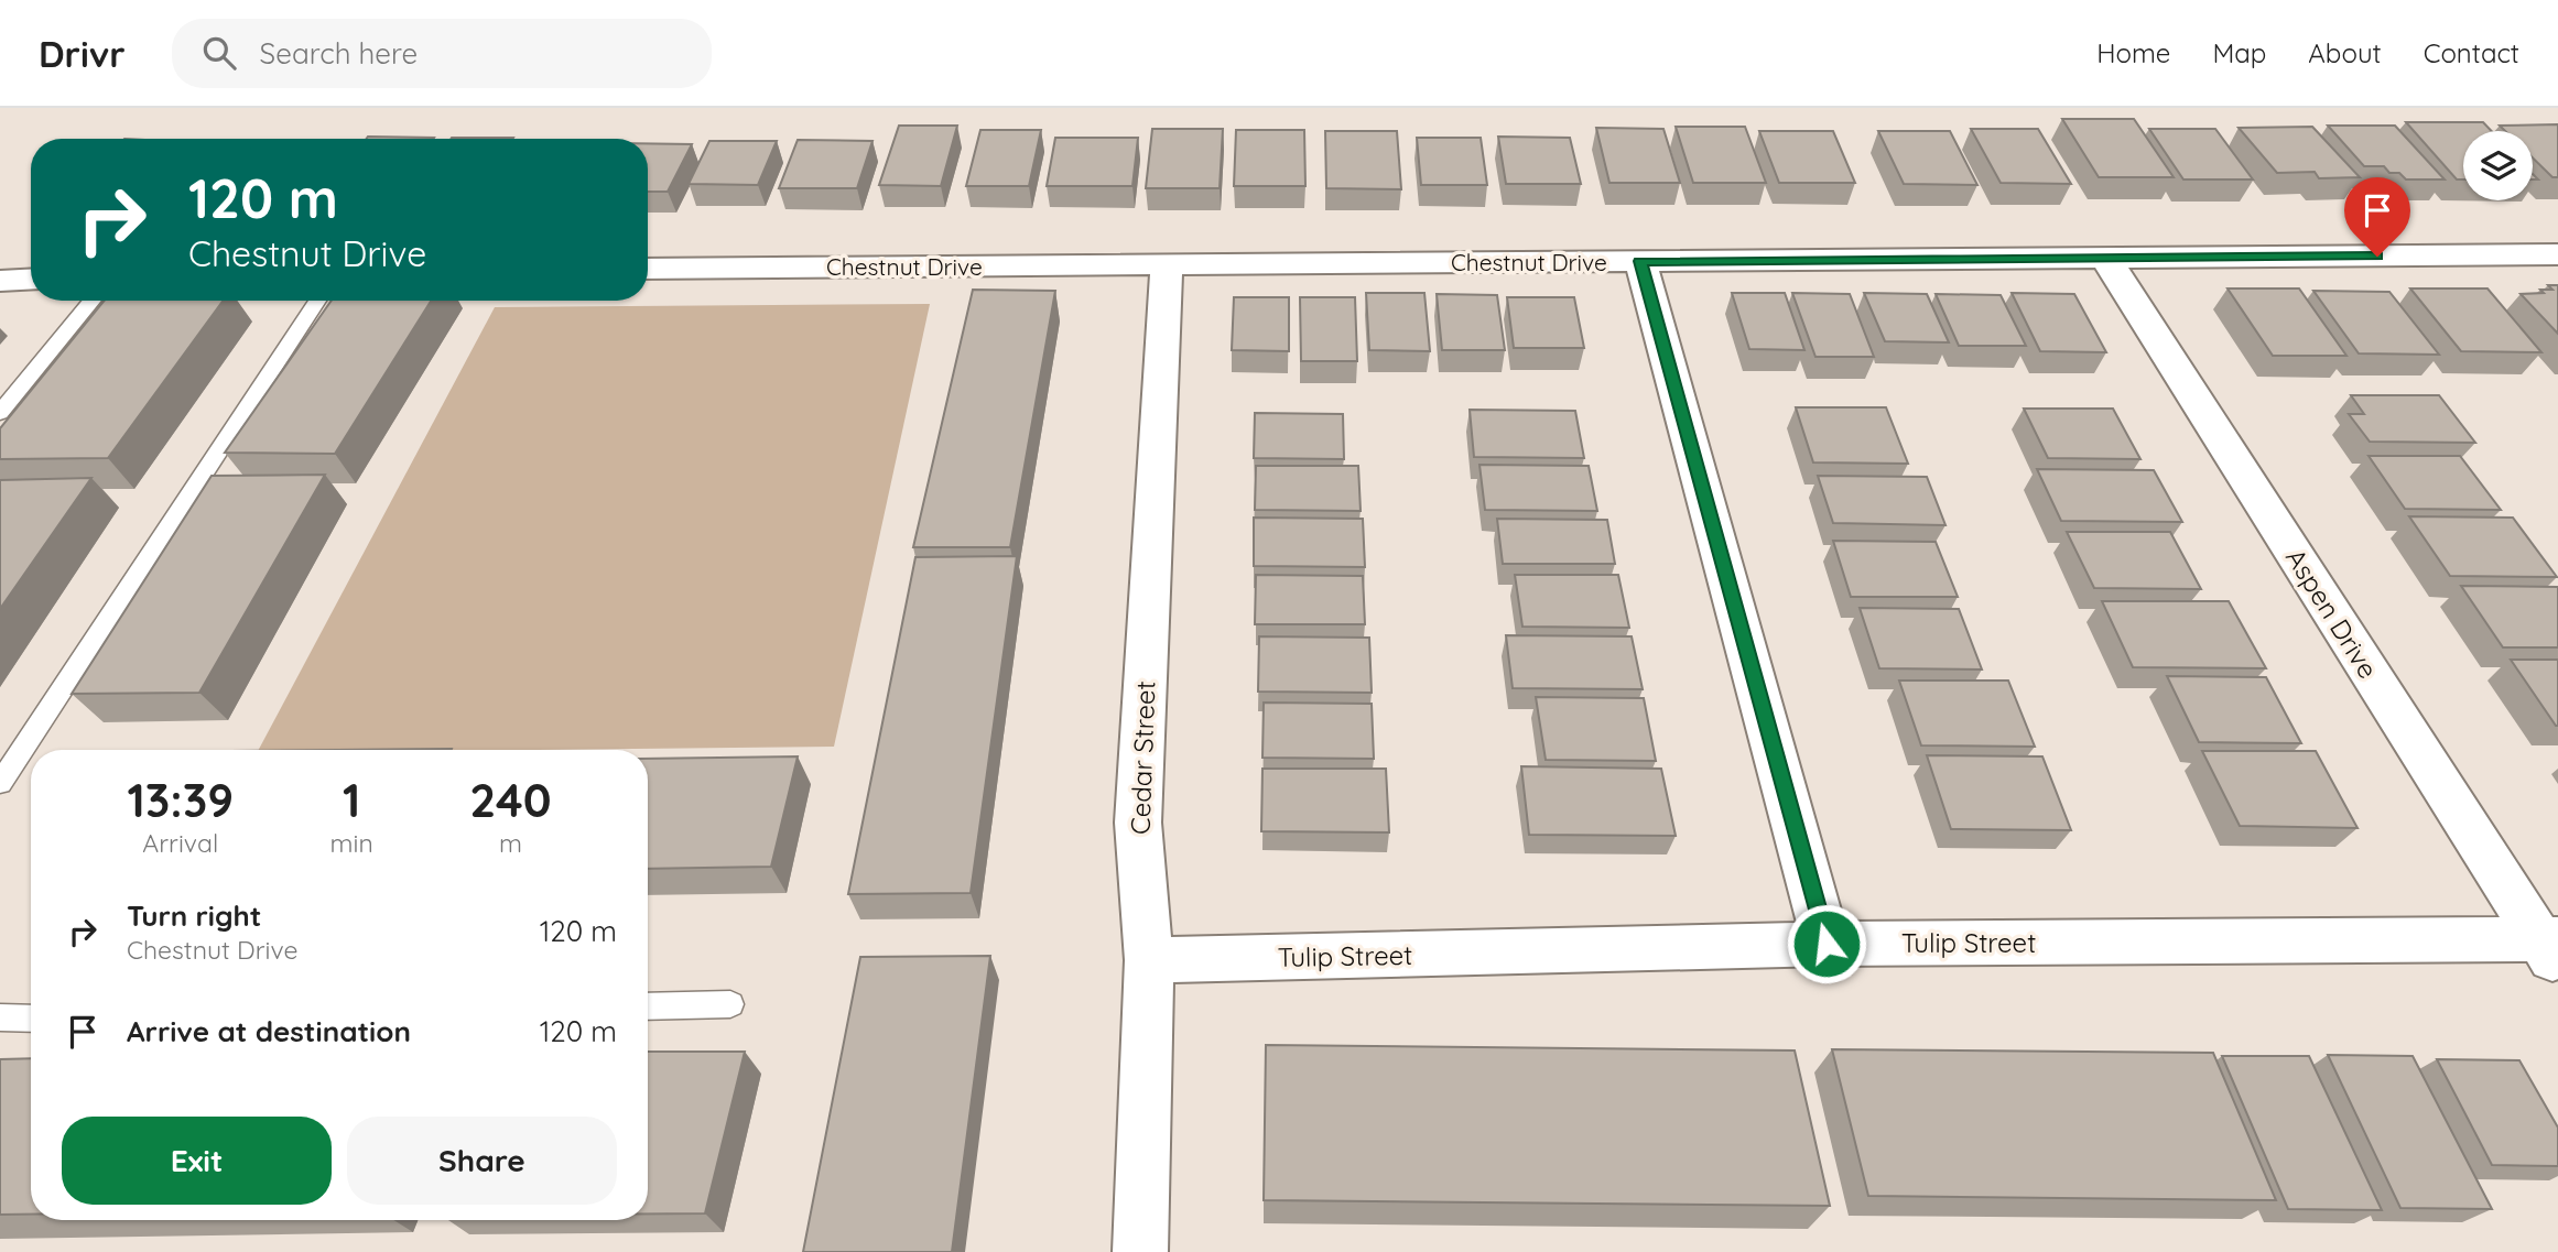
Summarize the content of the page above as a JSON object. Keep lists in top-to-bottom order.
{
  "streets": {
    "street": [
      "Chestnut Drive",
      "Aspen Drive",
      "Cedar Street",
      "Tulip Street"
    ]
  },
  "crossings": [
    ["Chestnut Drive", "Aspen Drive"],
    ["Chestnut Drive", "Cedar Street"],
    ["Aspen Drive", "Tulip Street"],
    ["Cedar Street", "Tulip Street"]
  ],
  "page": {
    "header": "Drivr",
    "search": "Search here",
    "nav": [
      "Home",
      "Map",
      "About",
      "Contact"
    ],
    "turn": ["120 m", "Chestnut Drive"],
    "eta": [
      "13:39",
      "Arrival",
      "1",
      "min",
      "240",
      "m"
    ],
    "list": [
      {
        "name": "Turn right",
        "note": "Chestnut Drive",
        "value": "120 m"
      },
      {
        "name": "Arrive at destination",
        "value": "120 m"
      }
    ],
    "buttons": ["Exit", "Share"]
  }
}
